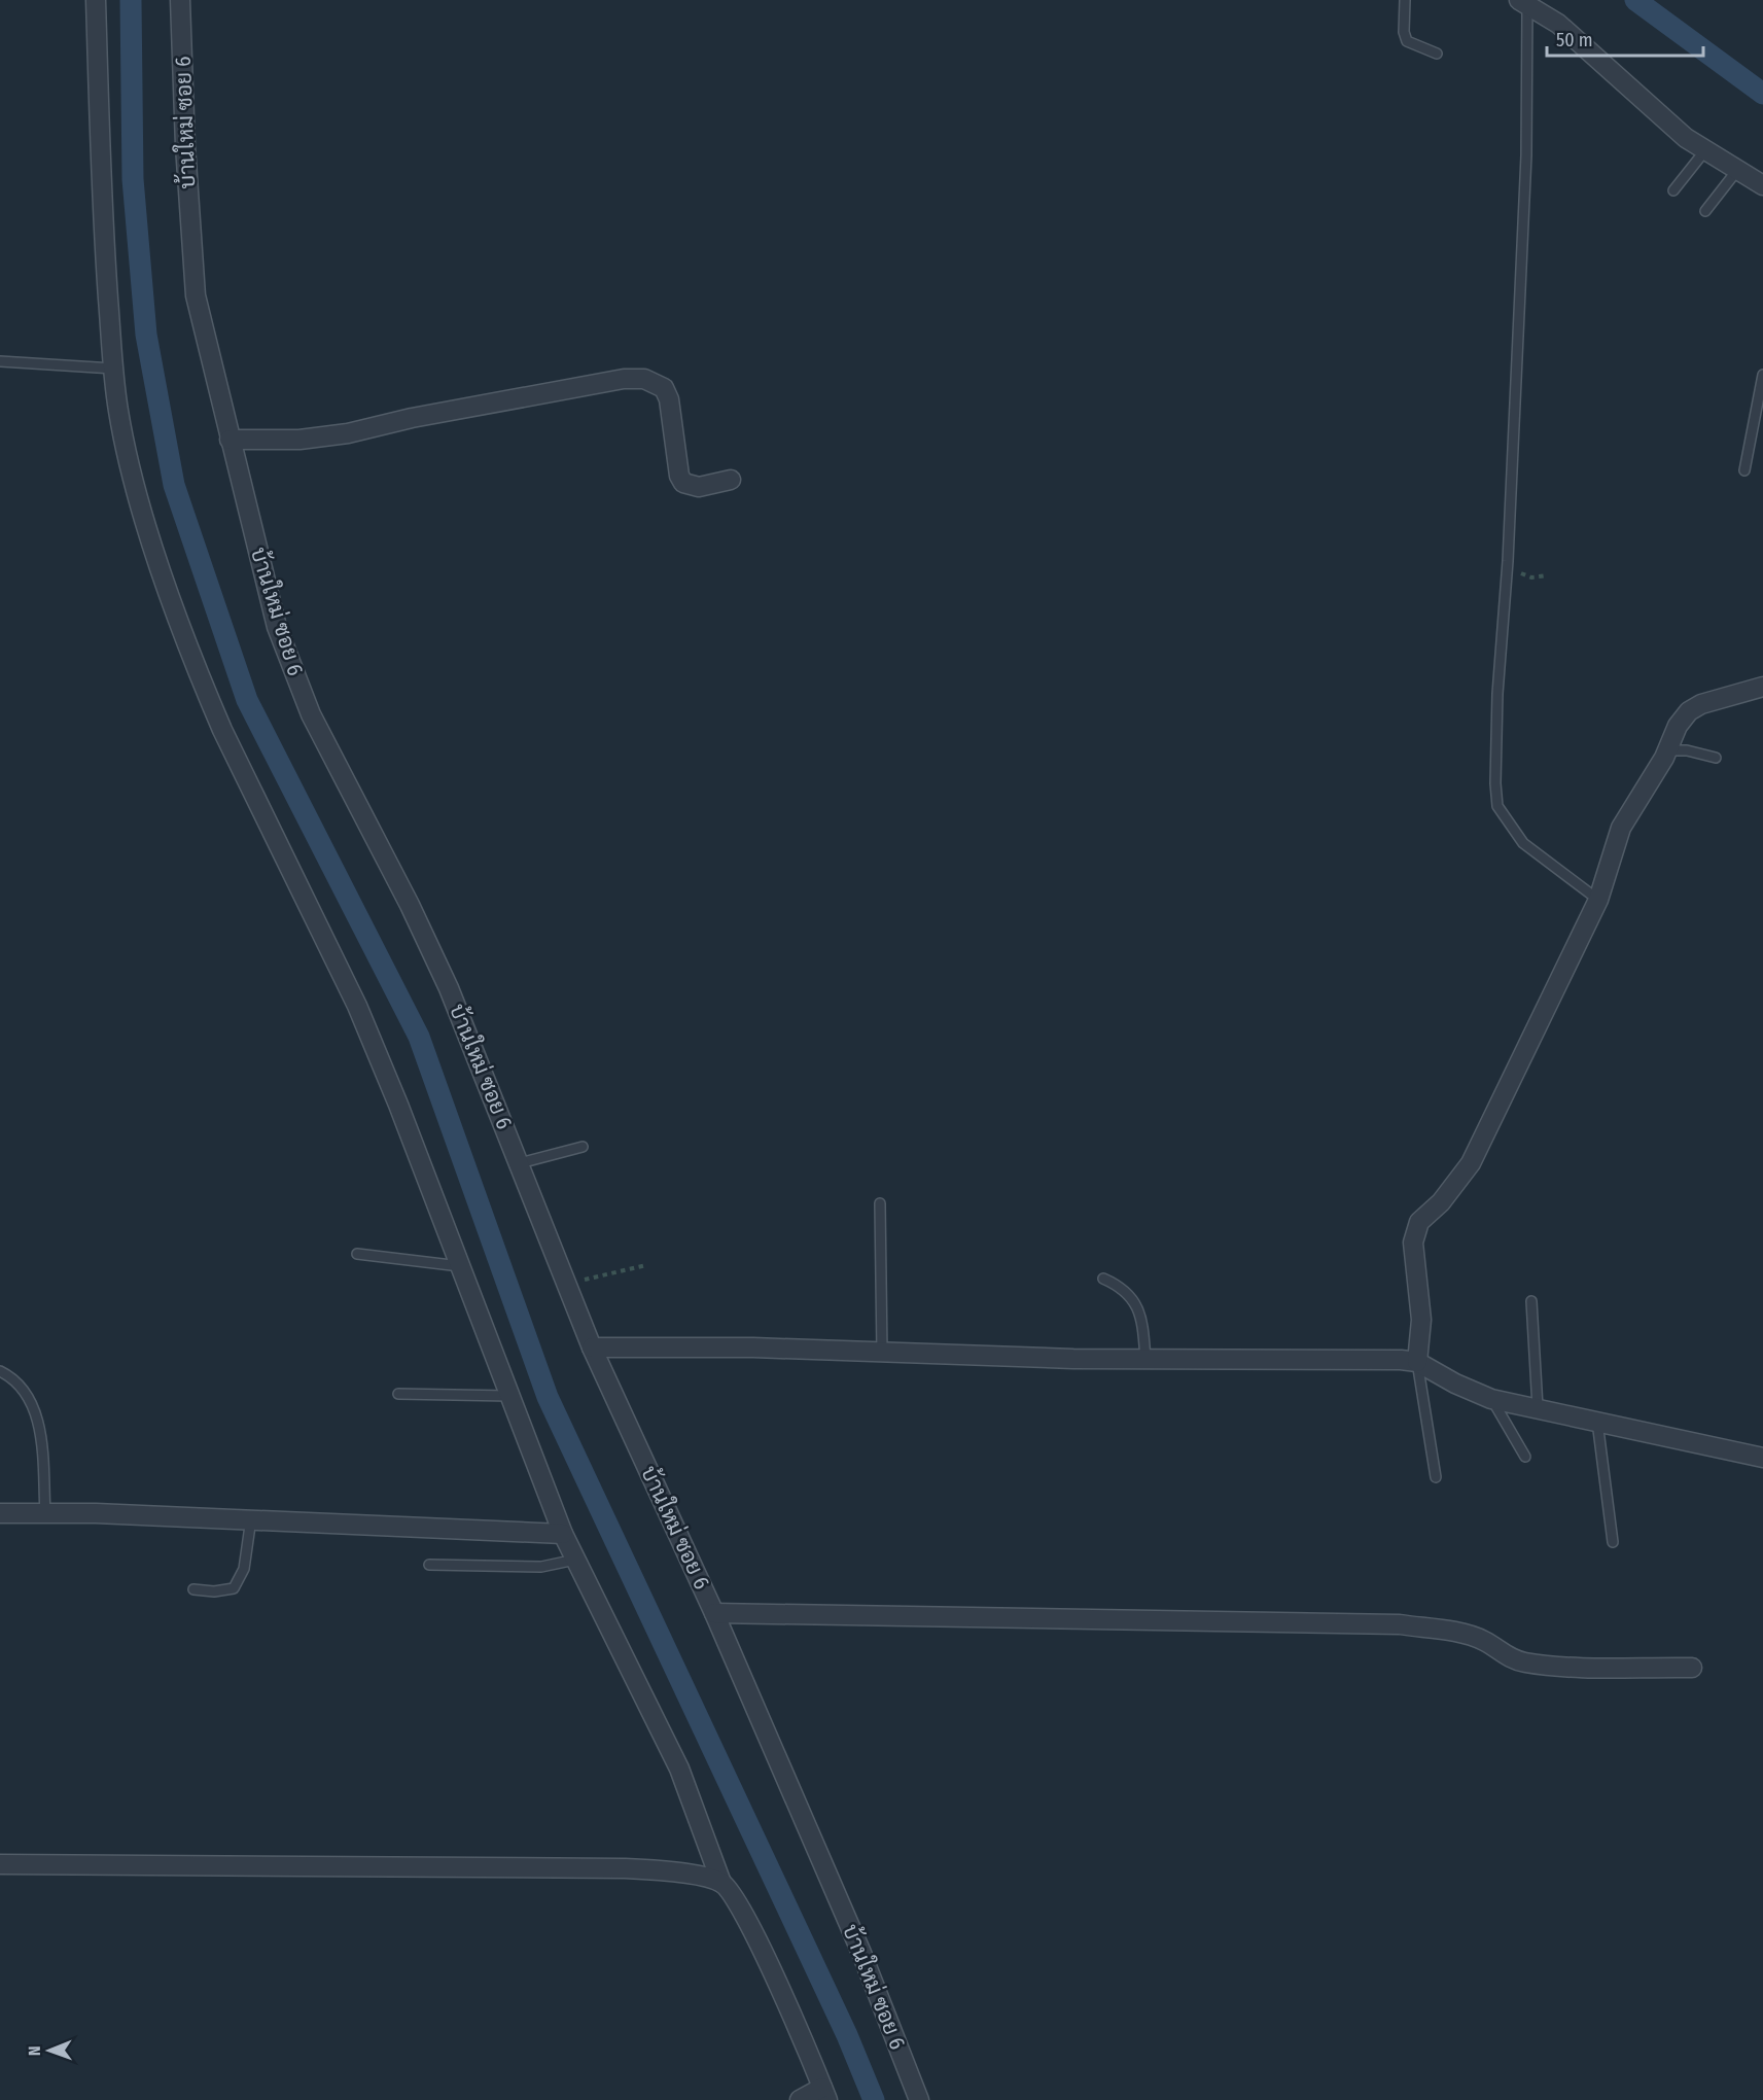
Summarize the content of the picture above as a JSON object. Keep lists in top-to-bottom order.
{
  "streets": {
    "street": ["บ้านใหม่ ซอย 6"]
  },
  "scale_bar": "50 m",
  "north": "left"
}
